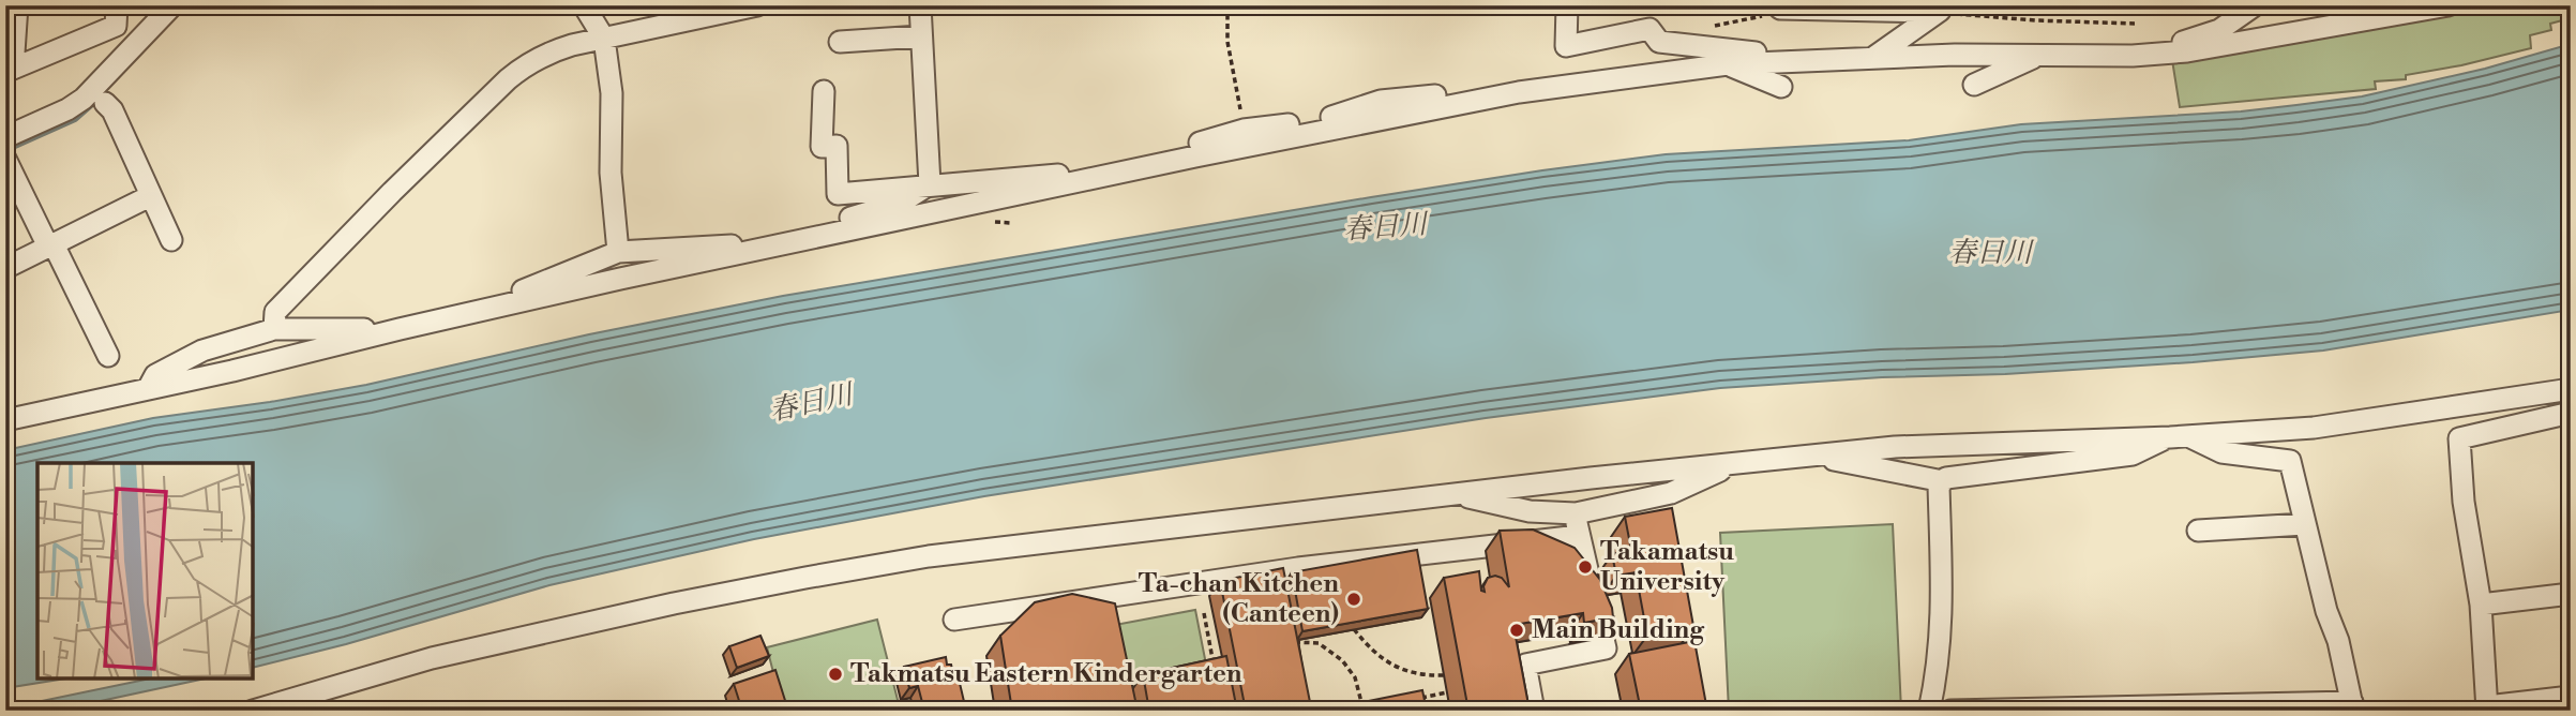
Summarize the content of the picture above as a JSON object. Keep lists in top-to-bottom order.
{
  "water": ["春日川"],
  "places": [
    "Takamatsu University",
    "Ta-chan Kitchen (Canteen)",
    "Main Building",
    "Takmatsu Eastern Kindergarten"
  ]
}
